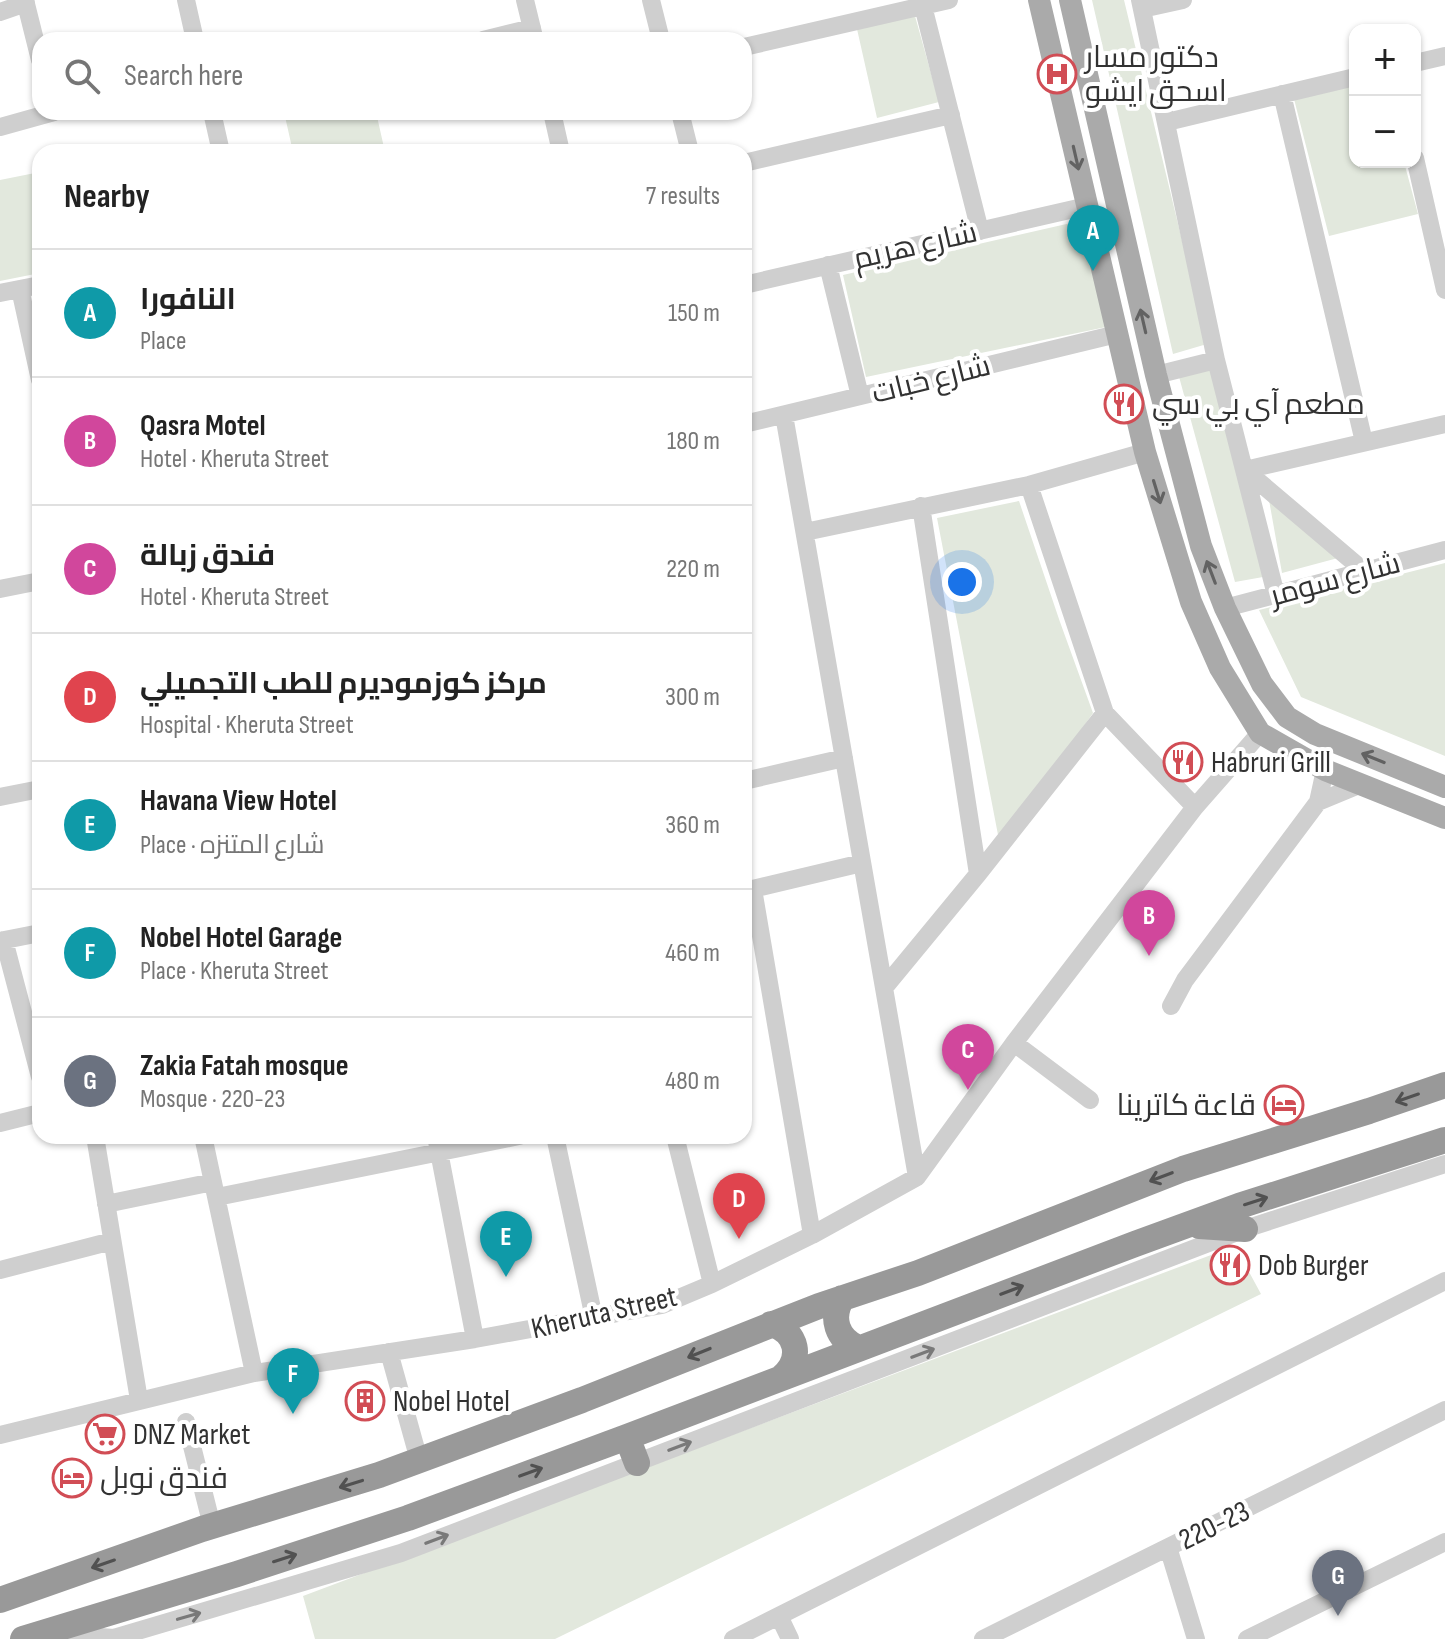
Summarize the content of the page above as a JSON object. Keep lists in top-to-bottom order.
{
  "streets": {
    "street": [
      "شارع هريم",
      "شارع خبات",
      "شارع سومر",
      "Kheruta Street",
      "220-23"
    ]
  },
  "places": {
    "hospital": ["دكتور مسار اسحق ايشو"],
    "restaurant": ["مطعم آي بي سي", "Habruri Grill", "Dob Burger"],
    "hotel": ["قاعة كاترينا", "فندق نوبل"],
    "building": ["Nobel Hotel"],
    "supermarket": ["DNZ Market"]
  },
  "page": {
    "map_buttons": ["+", "−"],
    "search": "Search here",
    "heading": ["Nearby", "7 results"],
    "pins": [
      "A",
      "B",
      "C",
      "D",
      "E",
      "F",
      "G"
    ],
    "list": [
      {
        "mark": "A",
        "name": "النافورا",
        "note": "Place",
        "value": "150 m"
      },
      {
        "mark": "B",
        "name": "Qasra Motel",
        "note": "Hotel · Kheruta Street",
        "value": "180 m"
      },
      {
        "mark": "C",
        "name": "فندق زبالة",
        "note": "Hotel · Kheruta Street",
        "value": "220 m"
      },
      {
        "mark": "D",
        "name": "مركز كوزموديرم للطب التجميلي",
        "note": "Hospital · Kheruta Street",
        "value": "300 m"
      },
      {
        "mark": "E",
        "name": "Havana View Hotel",
        "note": "Place · شارع المتنزه",
        "value": "360 m"
      },
      {
        "mark": "F",
        "name": "Nobel Hotel Garage",
        "note": "Place · Kheruta Street",
        "value": "460 m"
      },
      {
        "mark": "G",
        "name": "Zakia Fatah mosque",
        "note": "Mosque · 220-23",
        "value": "480 m"
      }
    ]
  }
}
